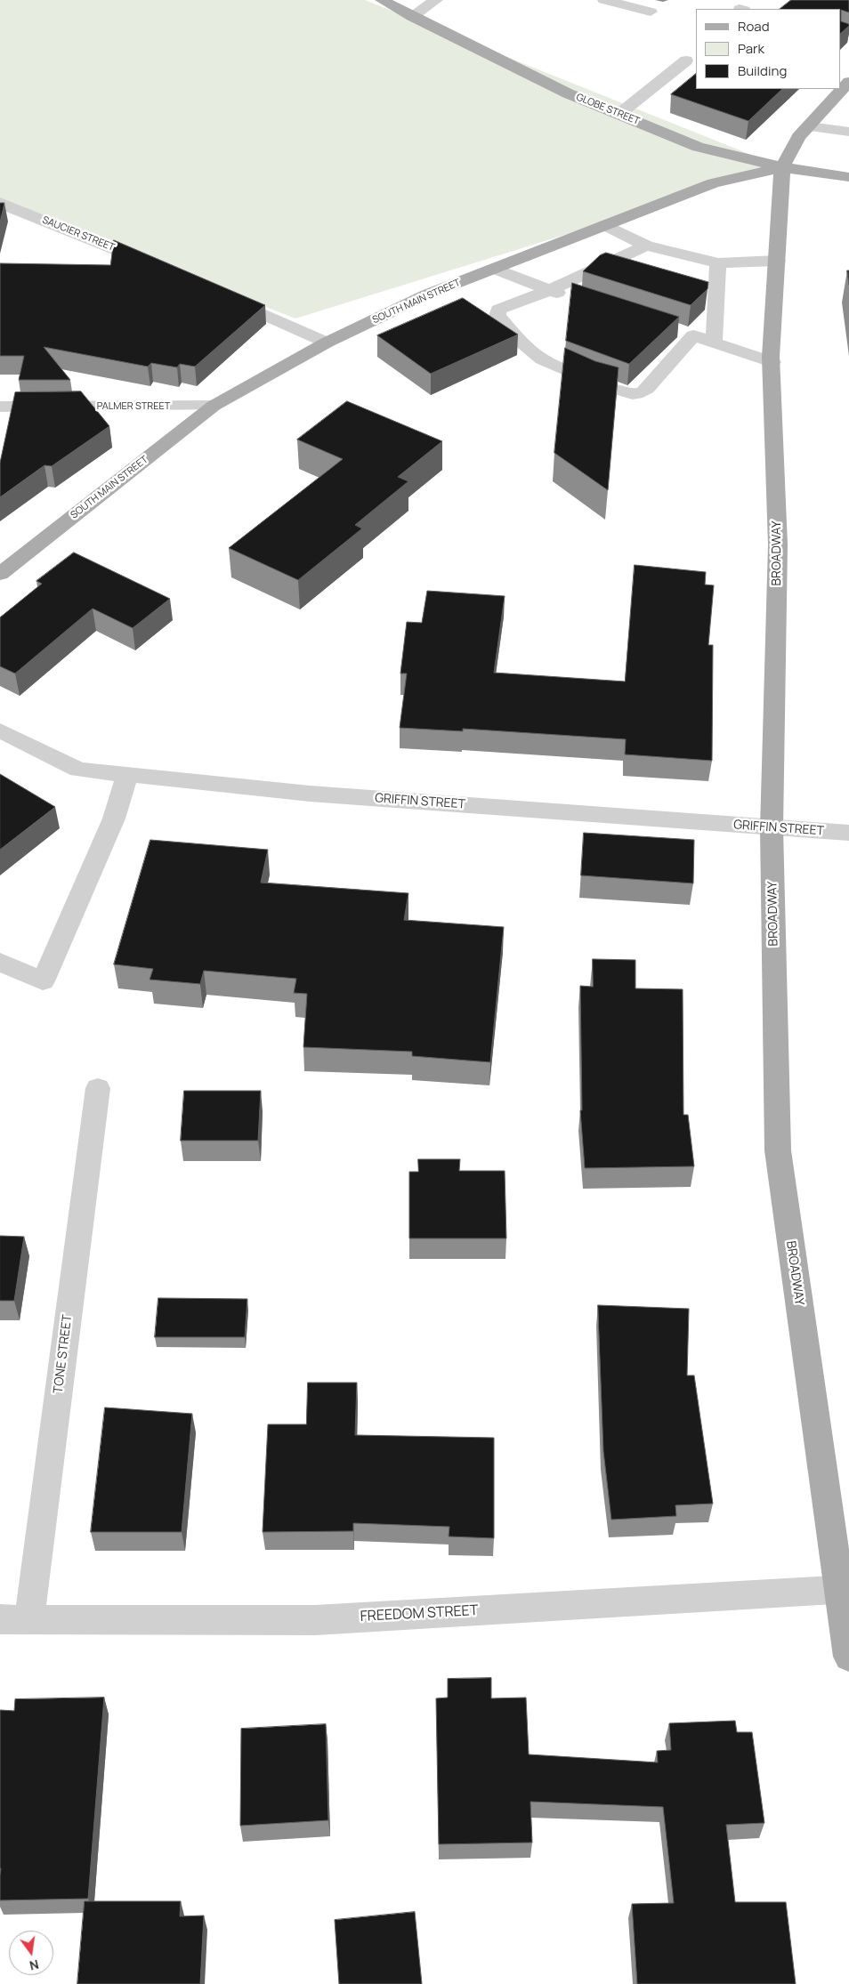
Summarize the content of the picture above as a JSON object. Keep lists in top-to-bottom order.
{
  "streets": {
    "main road": ["GLOBE STREET", "SOUTH MAIN STREET", "BROADWAY"],
    "street": [
      "SAUCIER STREET",
      "PALMER STREET",
      "GRIFFIN STREET",
      "TONE STREET",
      "FREEDOM STREET"
    ]
  },
  "crossings": [
    ["GLOBE STREET", "SOUTH MAIN STREET"],
    ["GLOBE STREET", "BROADWAY"],
    ["SOUTH MAIN STREET", "PALMER STREET"],
    ["SOUTH MAIN STREET", "BROADWAY"],
    ["BROADWAY", "GRIFFIN STREET"],
    ["BROADWAY", "FREEDOM STREET"],
    ["TONE STREET", "FREEDOM STREET"]
  ],
  "legend": ["Road", "Park", "Building"],
  "north": "bottom"
}
